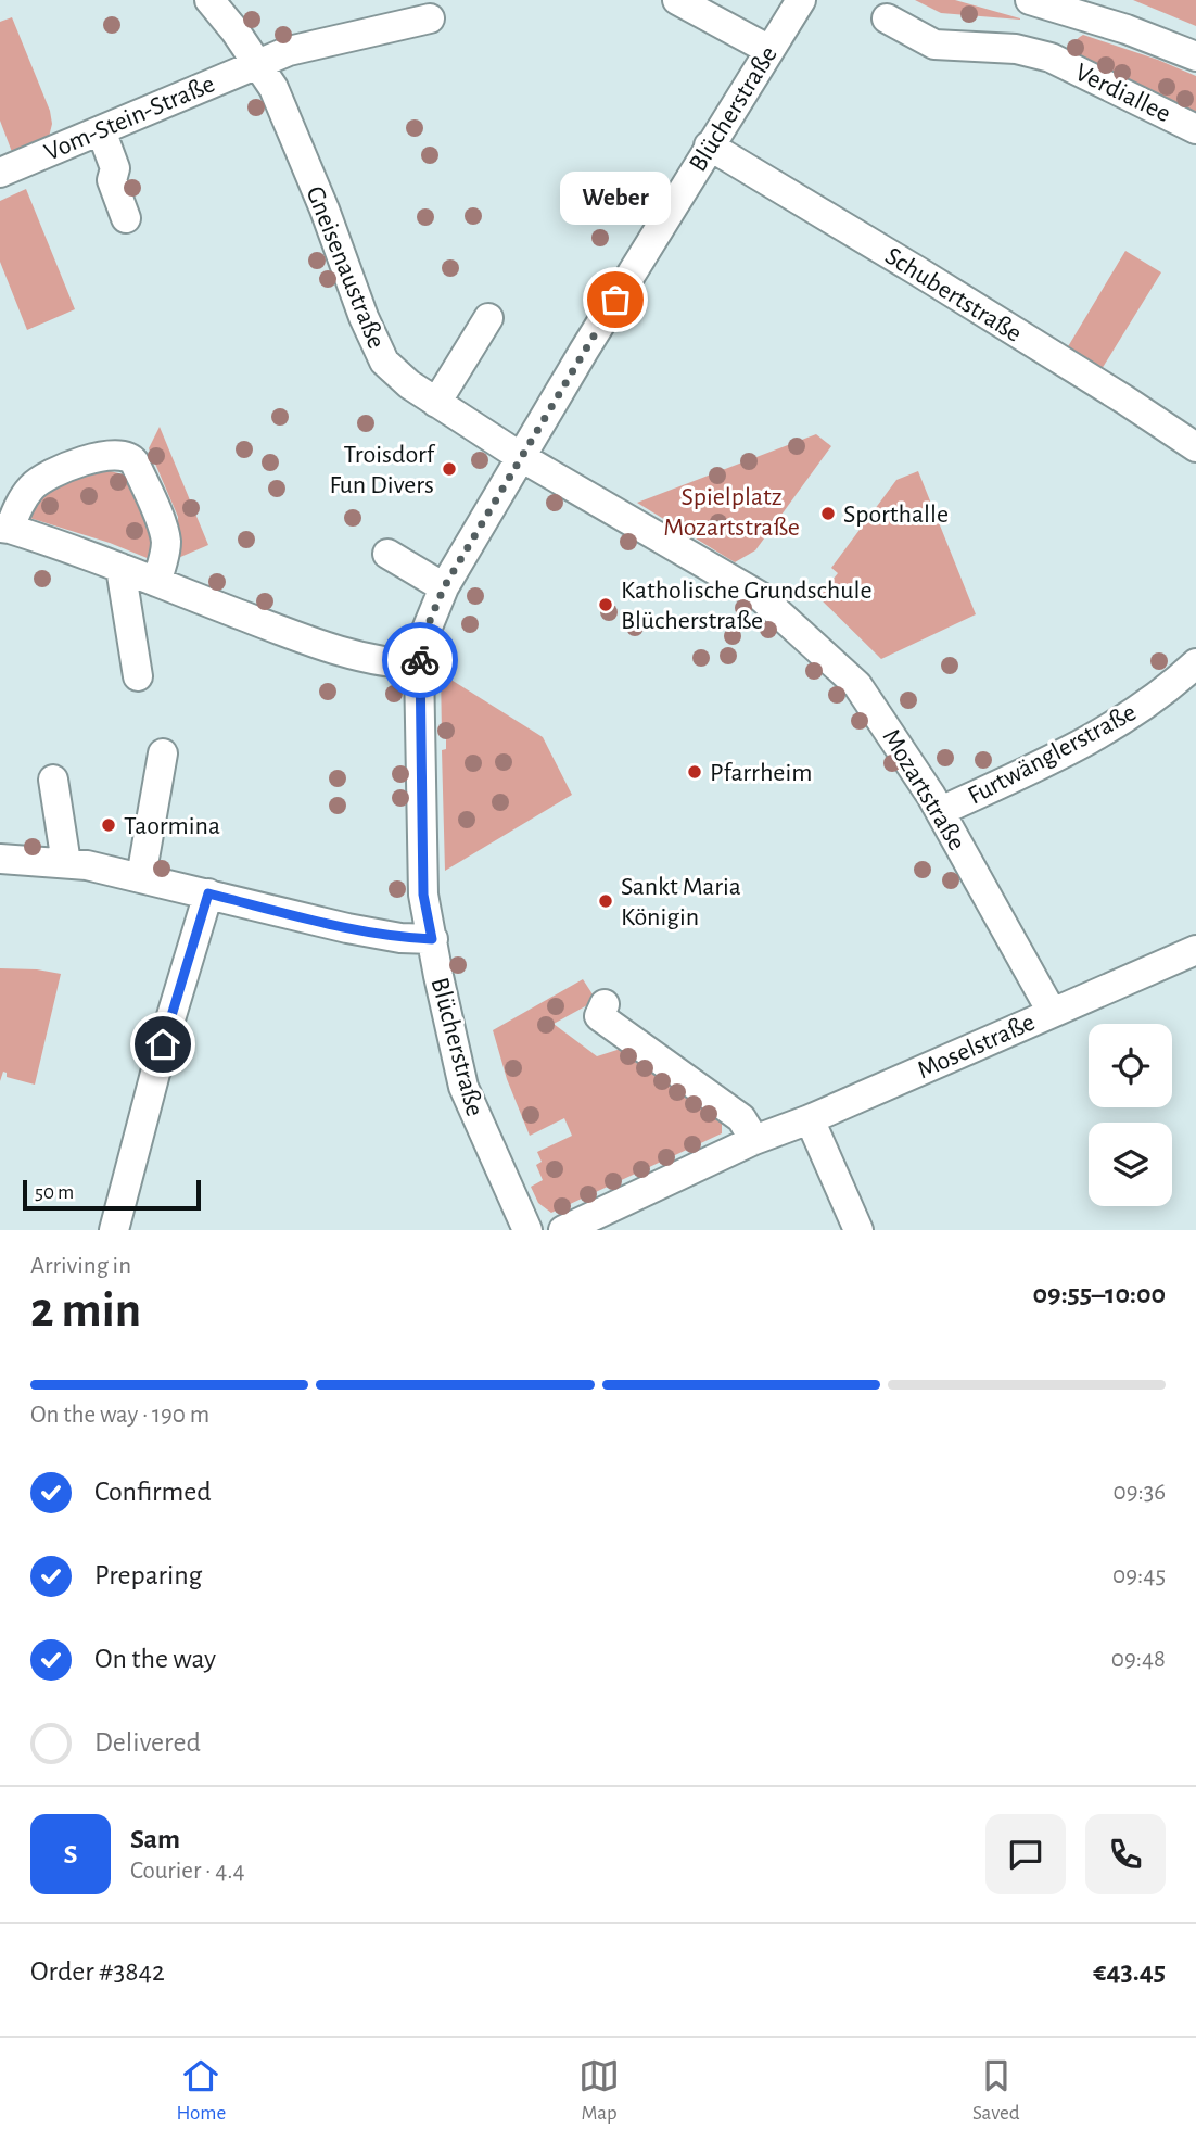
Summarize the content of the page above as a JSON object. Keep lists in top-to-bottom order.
{
  "streets": {
    "street": [
      "Verdiallee",
      "Blücherstraße",
      "Vom-Stein-Straße",
      "Gneisenaustraße",
      "Schubertstraße",
      "Furtwänglerstraße",
      "Mozartstraße",
      "Moselstraße"
    ]
  },
  "crossings": [
    ["Blücherstraße", "Gneisenaustraße"],
    ["Blücherstraße", "Schubertstraße"],
    ["Blücherstraße", "Mozartstraße"],
    ["Vom-Stein-Straße", "Gneisenaustraße"],
    ["Gneisenaustraße", "Mozartstraße"],
    ["Furtwänglerstraße", "Mozartstraße"],
    ["Mozartstraße", "Moselstraße"]
  ],
  "parks": ["Spielplatz Mozartstraße"],
  "places": [
    "Weber",
    "Troisdorf Fun Divers",
    "Sporthalle",
    "Katholische Grundschule Blücherstraße",
    "Pfarrheim",
    "Taormina",
    "Sankt Maria Königin"
  ],
  "scale_bar": "50 m",
  "page": {
    "bubble": "Weber",
    "scale": "50 m",
    "heading": ["2 min", "Arriving in", "09:55–10:00"],
    "panel": [
      "Sam",
      "Courier · 4.4",
      "Order #3842",
      "€43.45"
    ],
    "bar": "On the way · 190 m",
    "list": [
      ["Confirmed", "09:36"],
      ["Preparing", "09:45"],
      ["On the way", "09:48"],
      "Delivered"
    ],
    "round": "S",
    "tabs": ["Home", "Map", "Saved"]
  }
}
